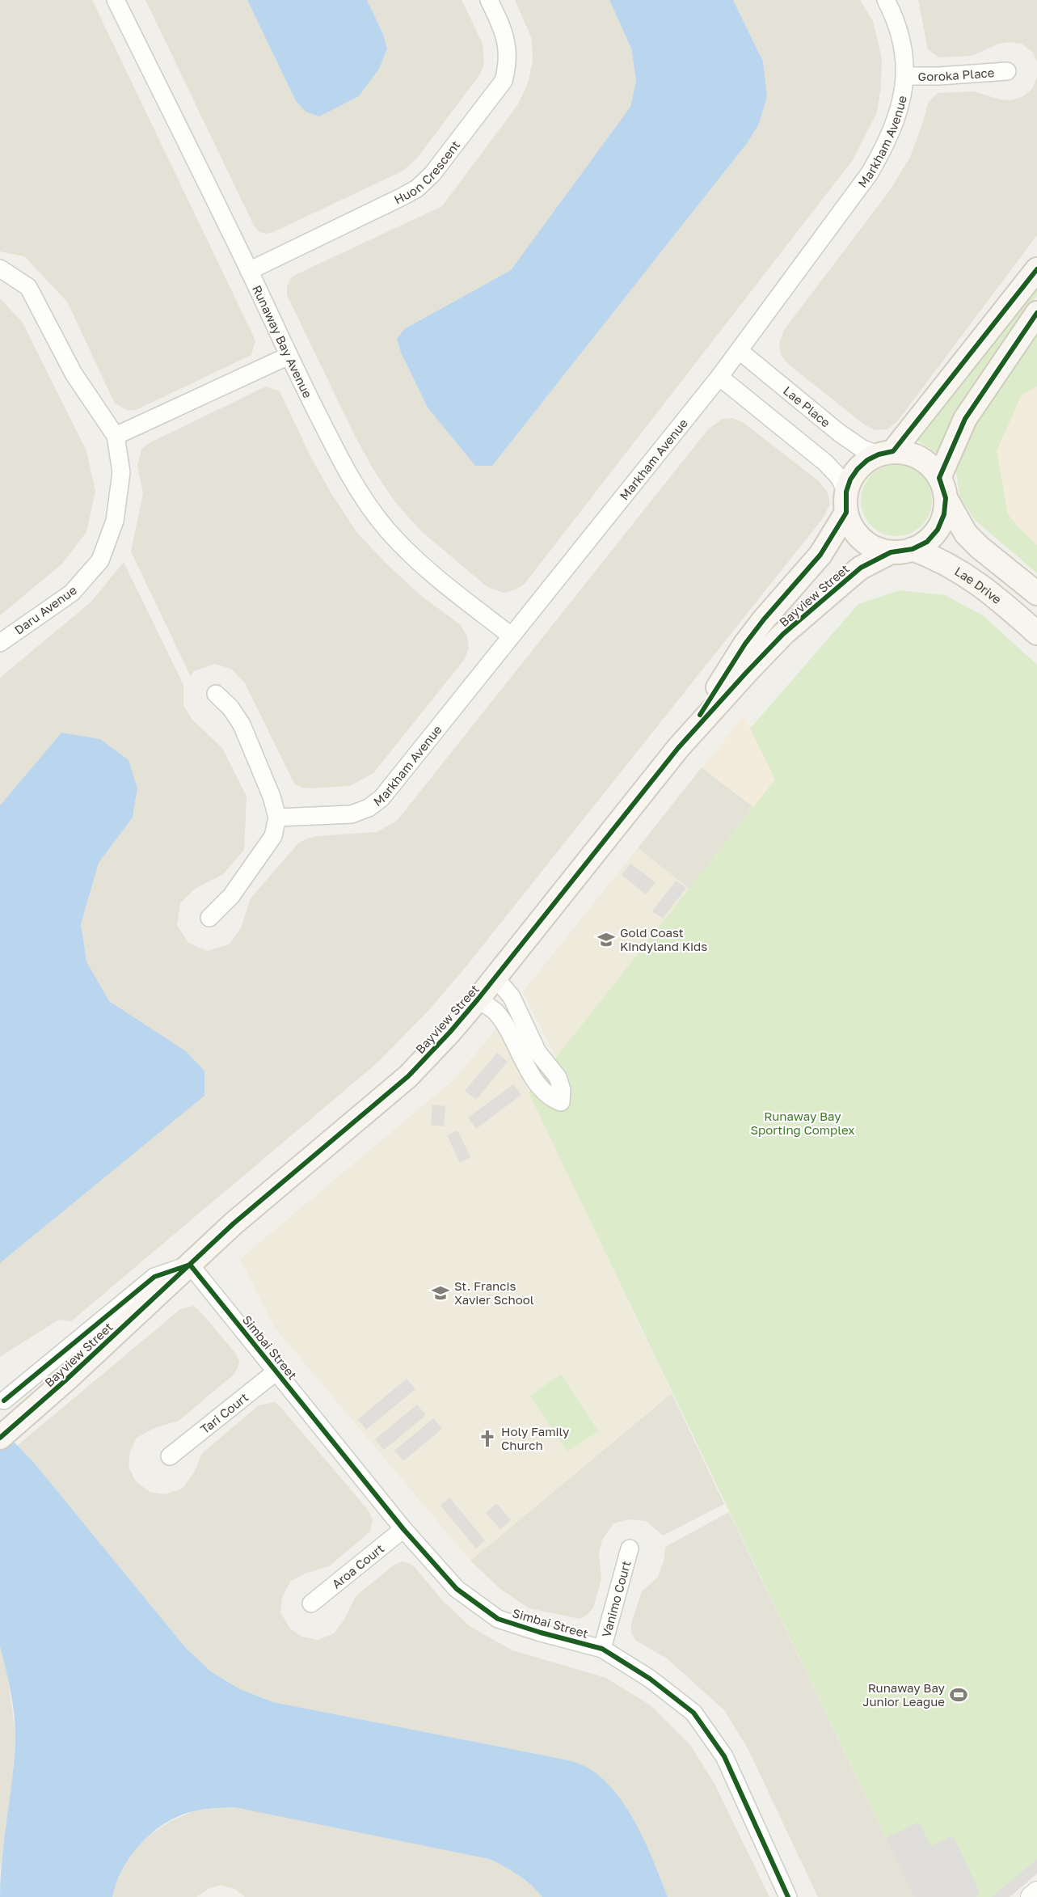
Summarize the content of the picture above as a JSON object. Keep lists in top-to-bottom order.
{
  "streets": {
    "main road": ["Lae Drive", "Bayview Street"],
    "street": [
      "Goroka Place",
      "Markham Avenue",
      "Huon Crescent",
      "Runaway Bay Avenue",
      "Lae Place",
      "Daru Avenue",
      "Simbai Street",
      "Tari Court",
      "Aroa Court",
      "Vanimo Court"
    ]
  },
  "crossings": [
    ["Goroka Place", "Markham Avenue"],
    ["Markham Avenue", "Runaway Bay Avenue"],
    ["Markham Avenue", "Lae Place"],
    ["Huon Crescent", "Runaway Bay Avenue"],
    ["Lae Place", "Lae Drive"],
    ["Lae Place", "Bayview Street"],
    ["Lae Drive", "Bayview Street"],
    ["Bayview Street", "Simbai Street"],
    ["Simbai Street", "Tari Court"],
    ["Simbai Street", "Aroa Court"],
    ["Simbai Street", "Vanimo Court"]
  ],
  "parks": ["Runaway Bay Sporting Complex"],
  "places": {
    "school or university": ["Gold Coast Kindyland Kids", "St. Francis Xavier School"],
    "church": ["Holy Family Church"],
    "sports": ["Runaway Bay Junior League"]
  }
}
